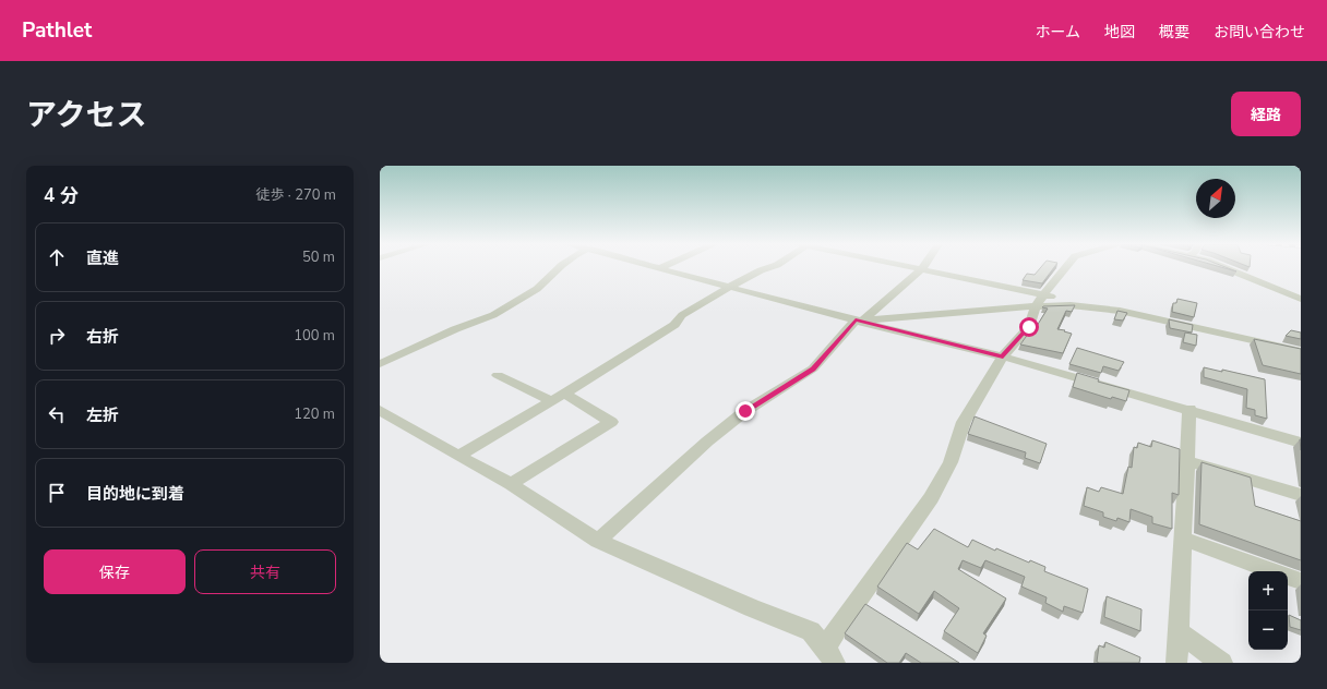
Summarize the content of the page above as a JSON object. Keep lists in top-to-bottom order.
{
  "north": "top right",
  "page": {
    "header": "Pathlet",
    "nav": [
      "ホーム",
      "地図",
      "概要",
      "お問い合わせ"
    ],
    "title": "アクセス",
    "buttons": [
      "経路",
      ["保存", "共有"]
    ],
    "heading": ["4 分", "徒歩 · 270 m"],
    "list": [
      ["直進", "50 m"],
      ["右折", "100 m"],
      ["左折", "120 m"],
      "目的地に到着"
    ],
    "map_buttons": ["+", "−"]
  }
}
